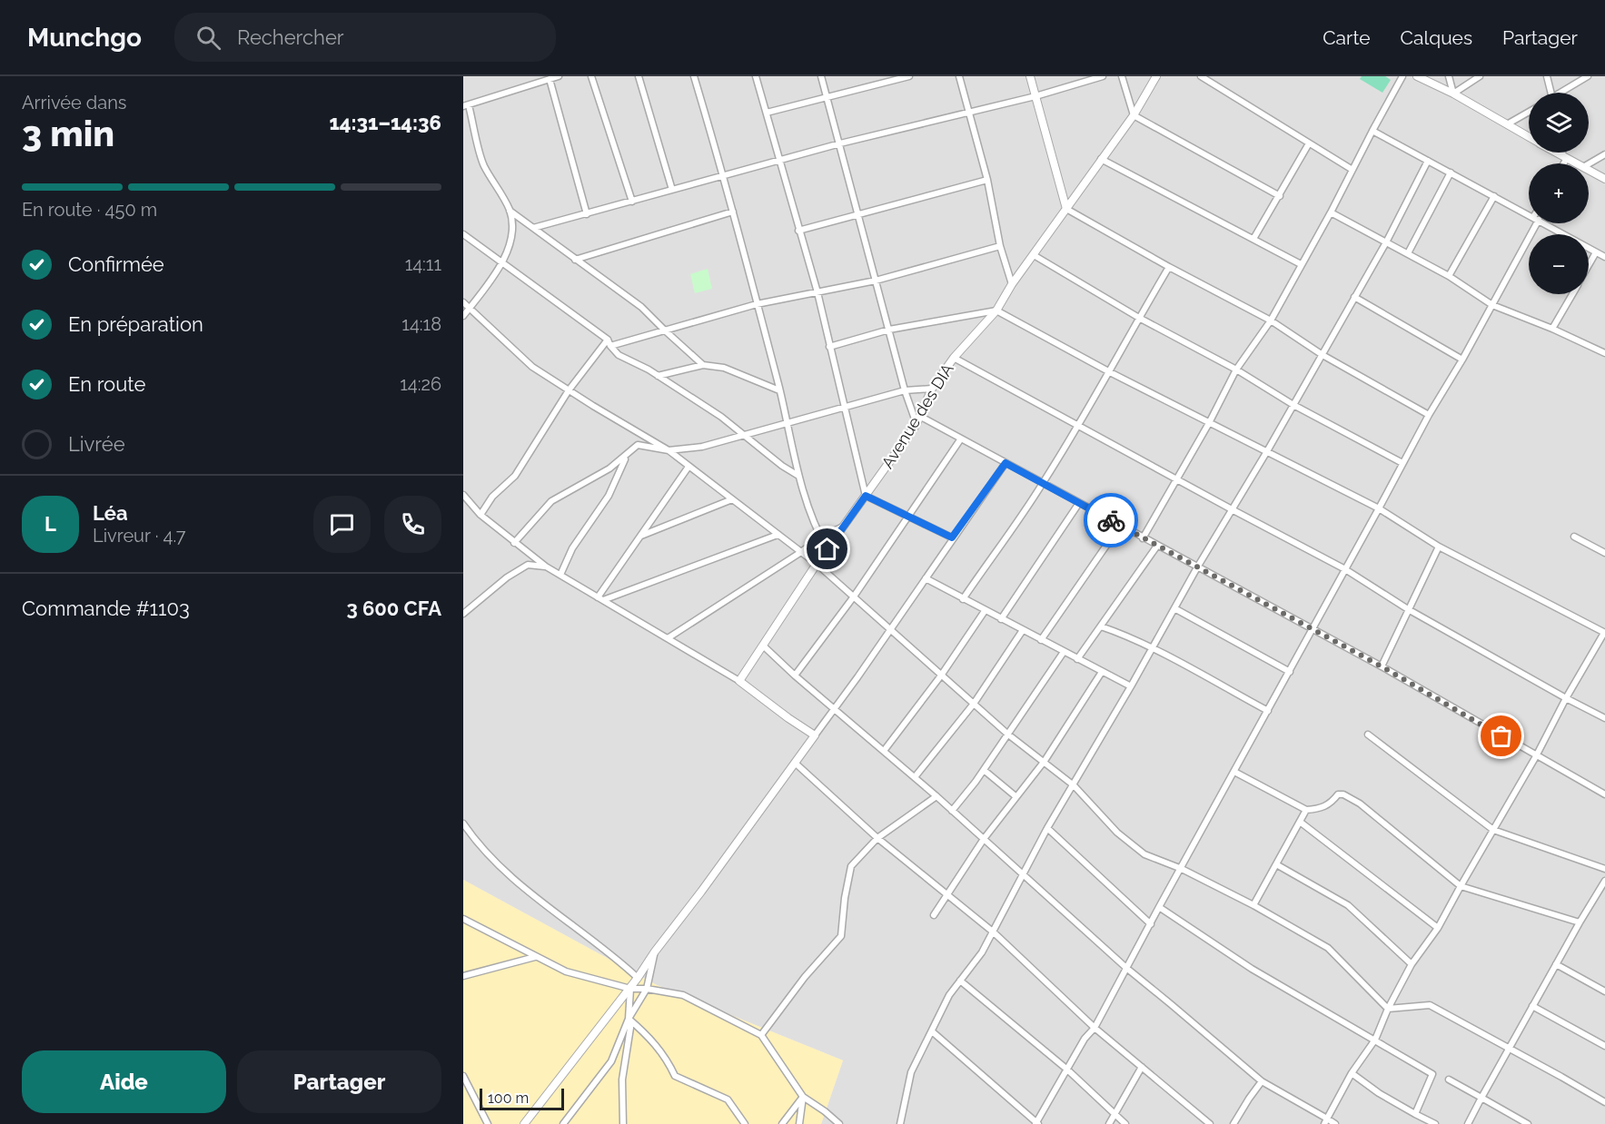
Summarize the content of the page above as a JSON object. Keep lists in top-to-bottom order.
{
  "streets": {
    "street": ["Avenue des DIA"]
  },
  "scale_bar": "100 m",
  "page": {
    "header": "Munchgo",
    "search": "Rechercher",
    "nav": ["Carte", "Calques", "Partager"],
    "heading": ["3 min", "Arrivée dans", "14:31–14:36"],
    "panel": [
      "Léa",
      "Livreur · 4.7",
      "Commande #1103",
      "3 600 CFA"
    ],
    "map_buttons": ["+", "−"],
    "bar": "En route · 450 m",
    "list": [
      ["Confirmée", "14:11"],
      ["En préparation", "14:18"],
      ["En route", "14:26"],
      "Livrée"
    ],
    "round": "L",
    "buttons": ["Aide", "Partager"],
    "scale": "100 m"
  }
}
